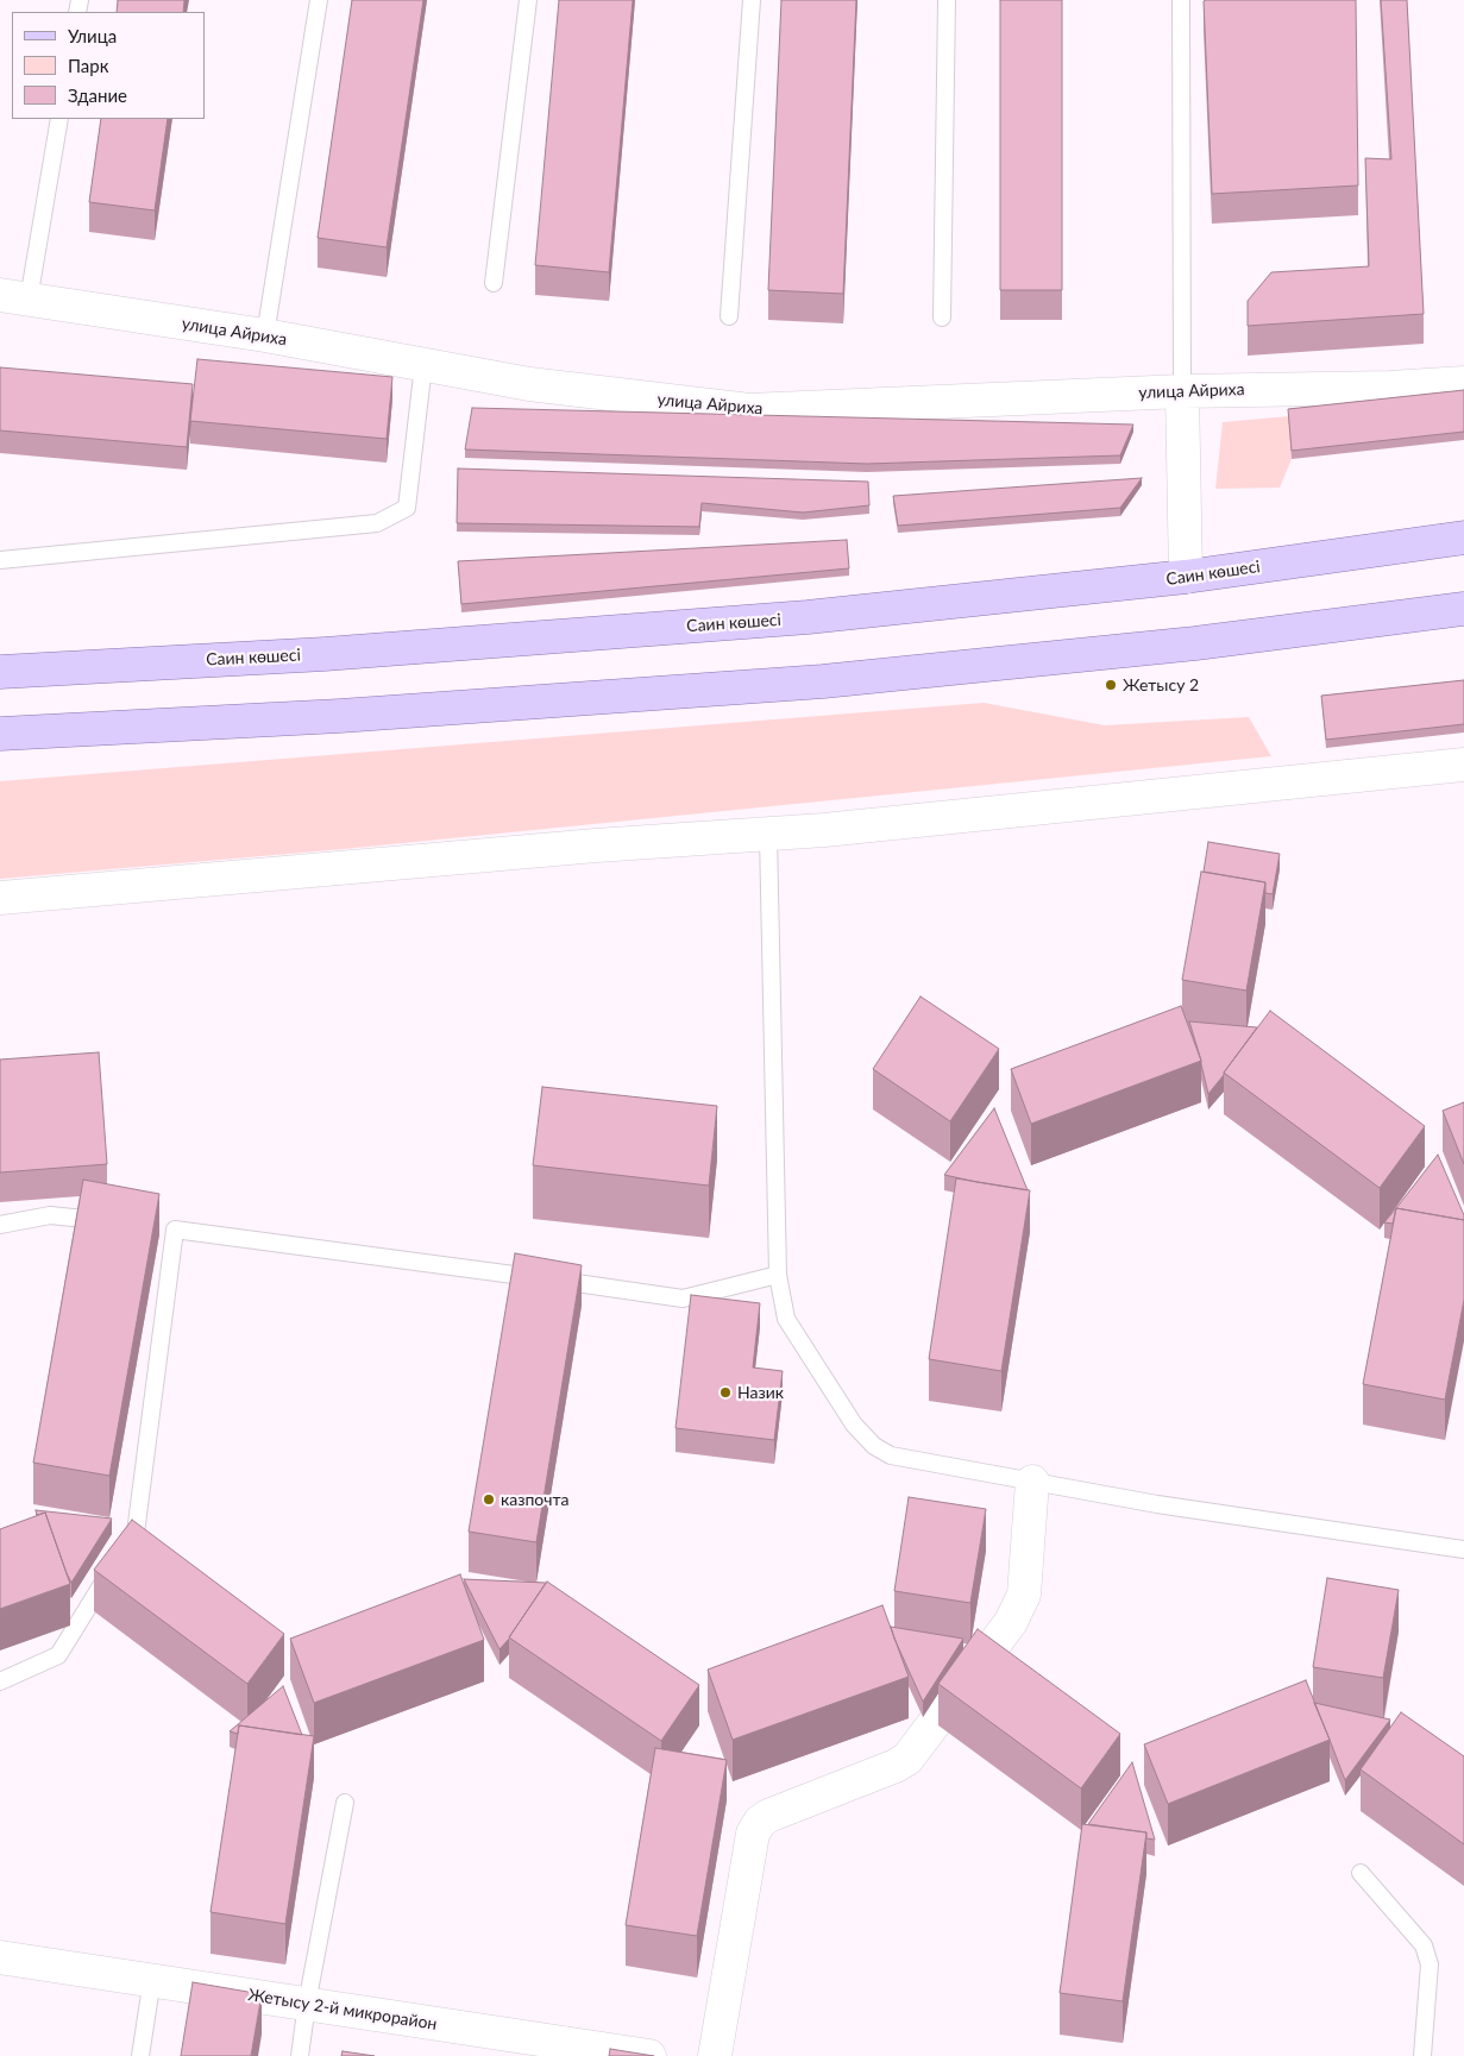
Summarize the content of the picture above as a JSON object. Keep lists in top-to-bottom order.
{
  "streets": {
    "main road": ["Саин көшесі"],
    "street": ["улица Айриха", "Жетысу 2-й микрорайон"]
  },
  "places": ["Жетысу 2", "Назик", "казпочта"],
  "legend": ["Улица", "Парк", "Здание"]
}
